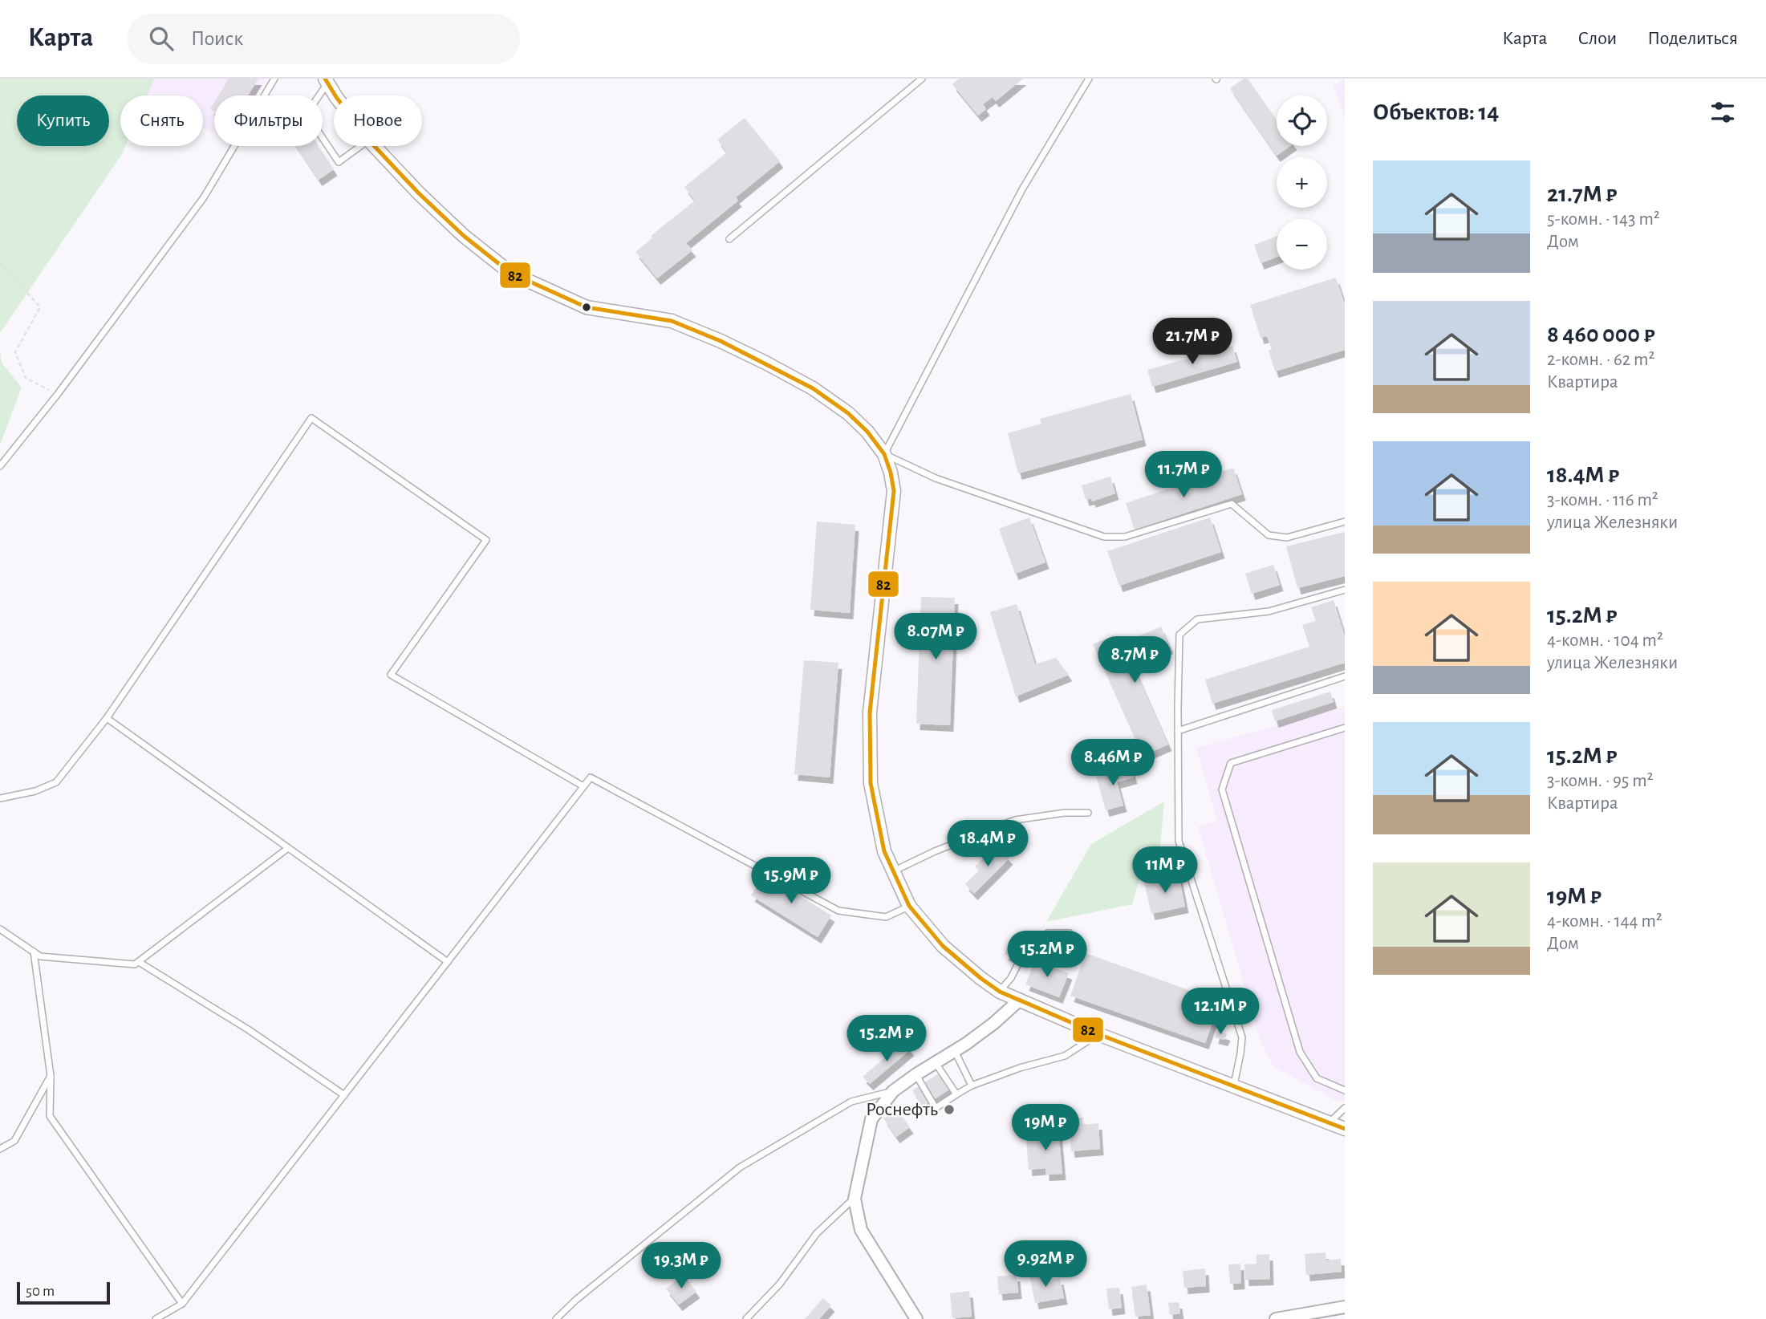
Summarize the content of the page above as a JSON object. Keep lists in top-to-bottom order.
{
  "places": ["Роснефть"],
  "lines": ["transit line 82"],
  "scale_bar": "50 m",
  "page": {
    "header": "Карта",
    "search": "Поиск",
    "nav": ["Карта", "Слои", "Поделиться"],
    "heading": "Объектов: 14",
    "map_buttons": ["+", "−"],
    "chip": [
      "Купить",
      "Снять",
      "Фильтры",
      "Новое"
    ],
    "list": [
      {
        "name": "21.7M ₽",
        "note": "5-комн. · 143 m² · Дом"
      },
      {
        "name": "8 460 000 ₽",
        "note": "2-комн. · 62 m² · Квартира"
      },
      {
        "name": "18.4M ₽",
        "note": "3-комн. · 116 m² · улица Железняки"
      },
      {
        "name": "15.2M ₽",
        "note": "4-комн. · 104 m² · улица Железняки"
      },
      {
        "name": "15.2M ₽",
        "note": "3-комн. · 95 m² · Квартира"
      },
      {
        "name": "19M ₽",
        "note": "4-комн. · 144 m² · Дом"
      }
    ],
    "price": [
      "21.7M ₽",
      "11.7M ₽",
      "8.07M ₽",
      "8.7M ₽",
      "8.46M ₽",
      "18.4M ₽",
      "11M ₽",
      "15.9M ₽",
      "15.2M ₽",
      "12.1M ₽",
      "15.2M ₽",
      "19M ₽",
      "9.92M ₽",
      "19.3M ₽"
    ],
    "scale": "50 m"
  }
}
